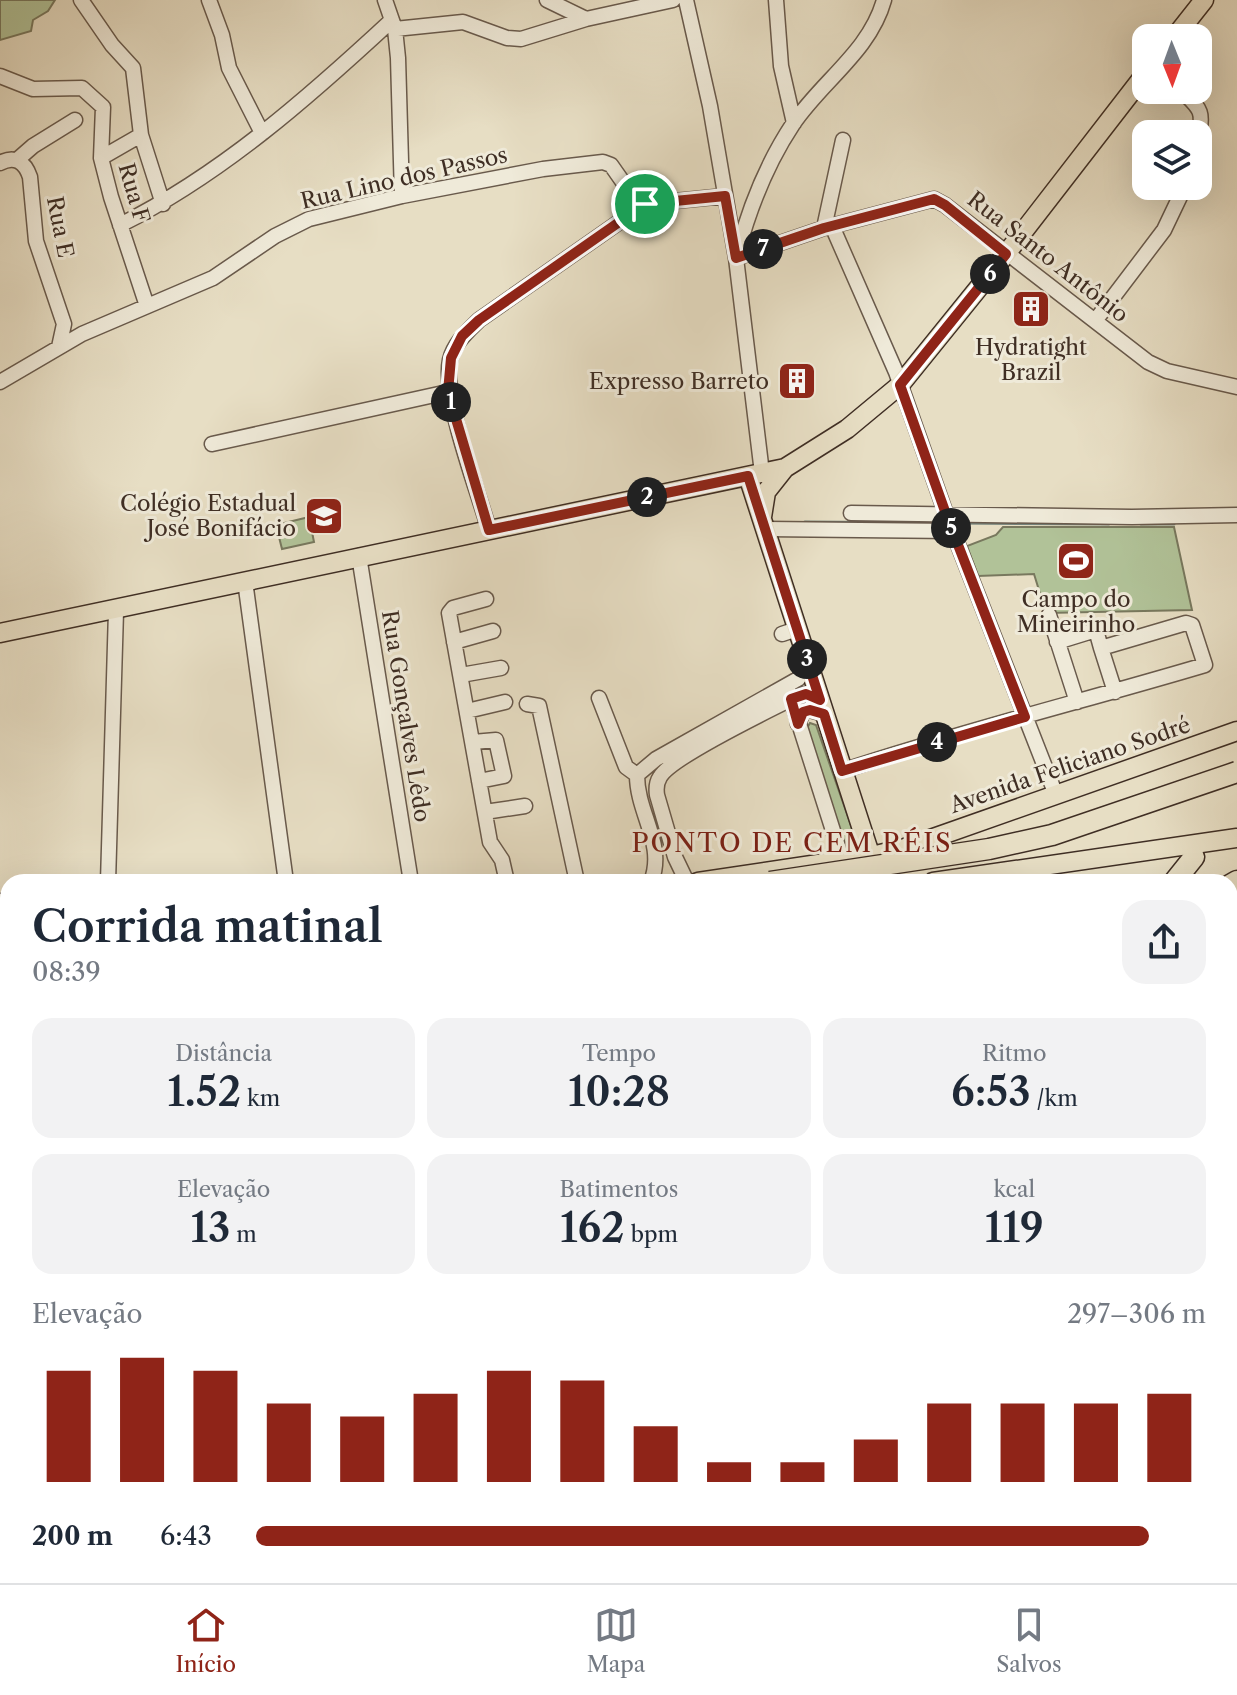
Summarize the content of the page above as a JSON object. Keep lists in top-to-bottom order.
{
  "streets": {
    "main road": ["Avenida Feliciano Sodré"],
    "street": [
      "Rua Lino dos Passos",
      "Rua F",
      "Rua E",
      "Rua Santo Antônio",
      "Rua Gonçalves Lêdo"
    ]
  },
  "crossings": [
    ["Rua Lino dos Passos", "Rua F"]
  ],
  "districts": ["PONTO DE CEM RÉIS"],
  "places": {
    "building": ["Hydratight Brazil", "Expresso Barreto"],
    "school or university": ["Colégio Estadual José Bonifácio"],
    "sports": ["Campo do Mineirinho"]
  },
  "north": "bottom",
  "page": {
    "pins": [
      "7",
      "6",
      "1",
      "2",
      "5",
      "3",
      "4"
    ],
    "heading": ["Corrida matinal", "08:39"],
    "stats": [
      ["Distância", "1.52 km"],
      ["Tempo", "10:28"],
      ["Ritmo", "6:53 /km"],
      ["Elevação", "13 m"],
      ["Batimentos", "162 bpm"],
      ["kcal", "119"]
    ],
    "chart": ["Elevação", "297–306 m"],
    "list": [
      {
        "name": "200 m",
        "note": "6:43"
      }
    ],
    "tabs": ["Início", "Mapa", "Salvos"]
  }
}
